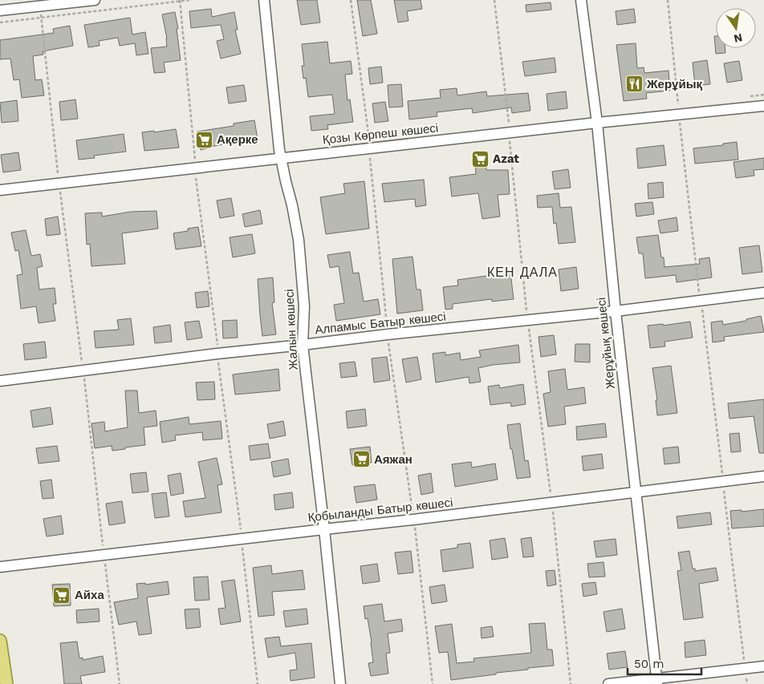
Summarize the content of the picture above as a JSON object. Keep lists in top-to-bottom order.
{
  "streets": {
    "street": [
      "Қозы Көрпеш көшесі",
      "Алпамыс Батыр көшесі",
      "Жалын көшесі",
      "Жерұйық көшесі",
      "Қобыланды Батыр көшесі"
    ]
  },
  "crossings": [
    ["Қозы Көрпеш көшесі", "Жалын көшесі"],
    ["Қозы Көрпеш көшесі", "Жерұйық көшесі"],
    ["Алпамыс Батыр көшесі", "Жалын көшесі"],
    ["Алпамыс Батыр көшесі", "Жерұйық көшесі"],
    ["Жалын көшесі", "Қобыланды Батыр көшесі"],
    ["Жерұйық көшесі", "Қобыланды Батыр көшесі"]
  ],
  "districts": ["КЕН ДАЛА"],
  "places": {
    "restaurant": ["Жерұйық"],
    "supermarket": [
      "Ақерке",
      "Azat",
      "Аяжан",
      "Айха"
    ]
  },
  "scale_bar": "50 m",
  "north": "bottom"
}
